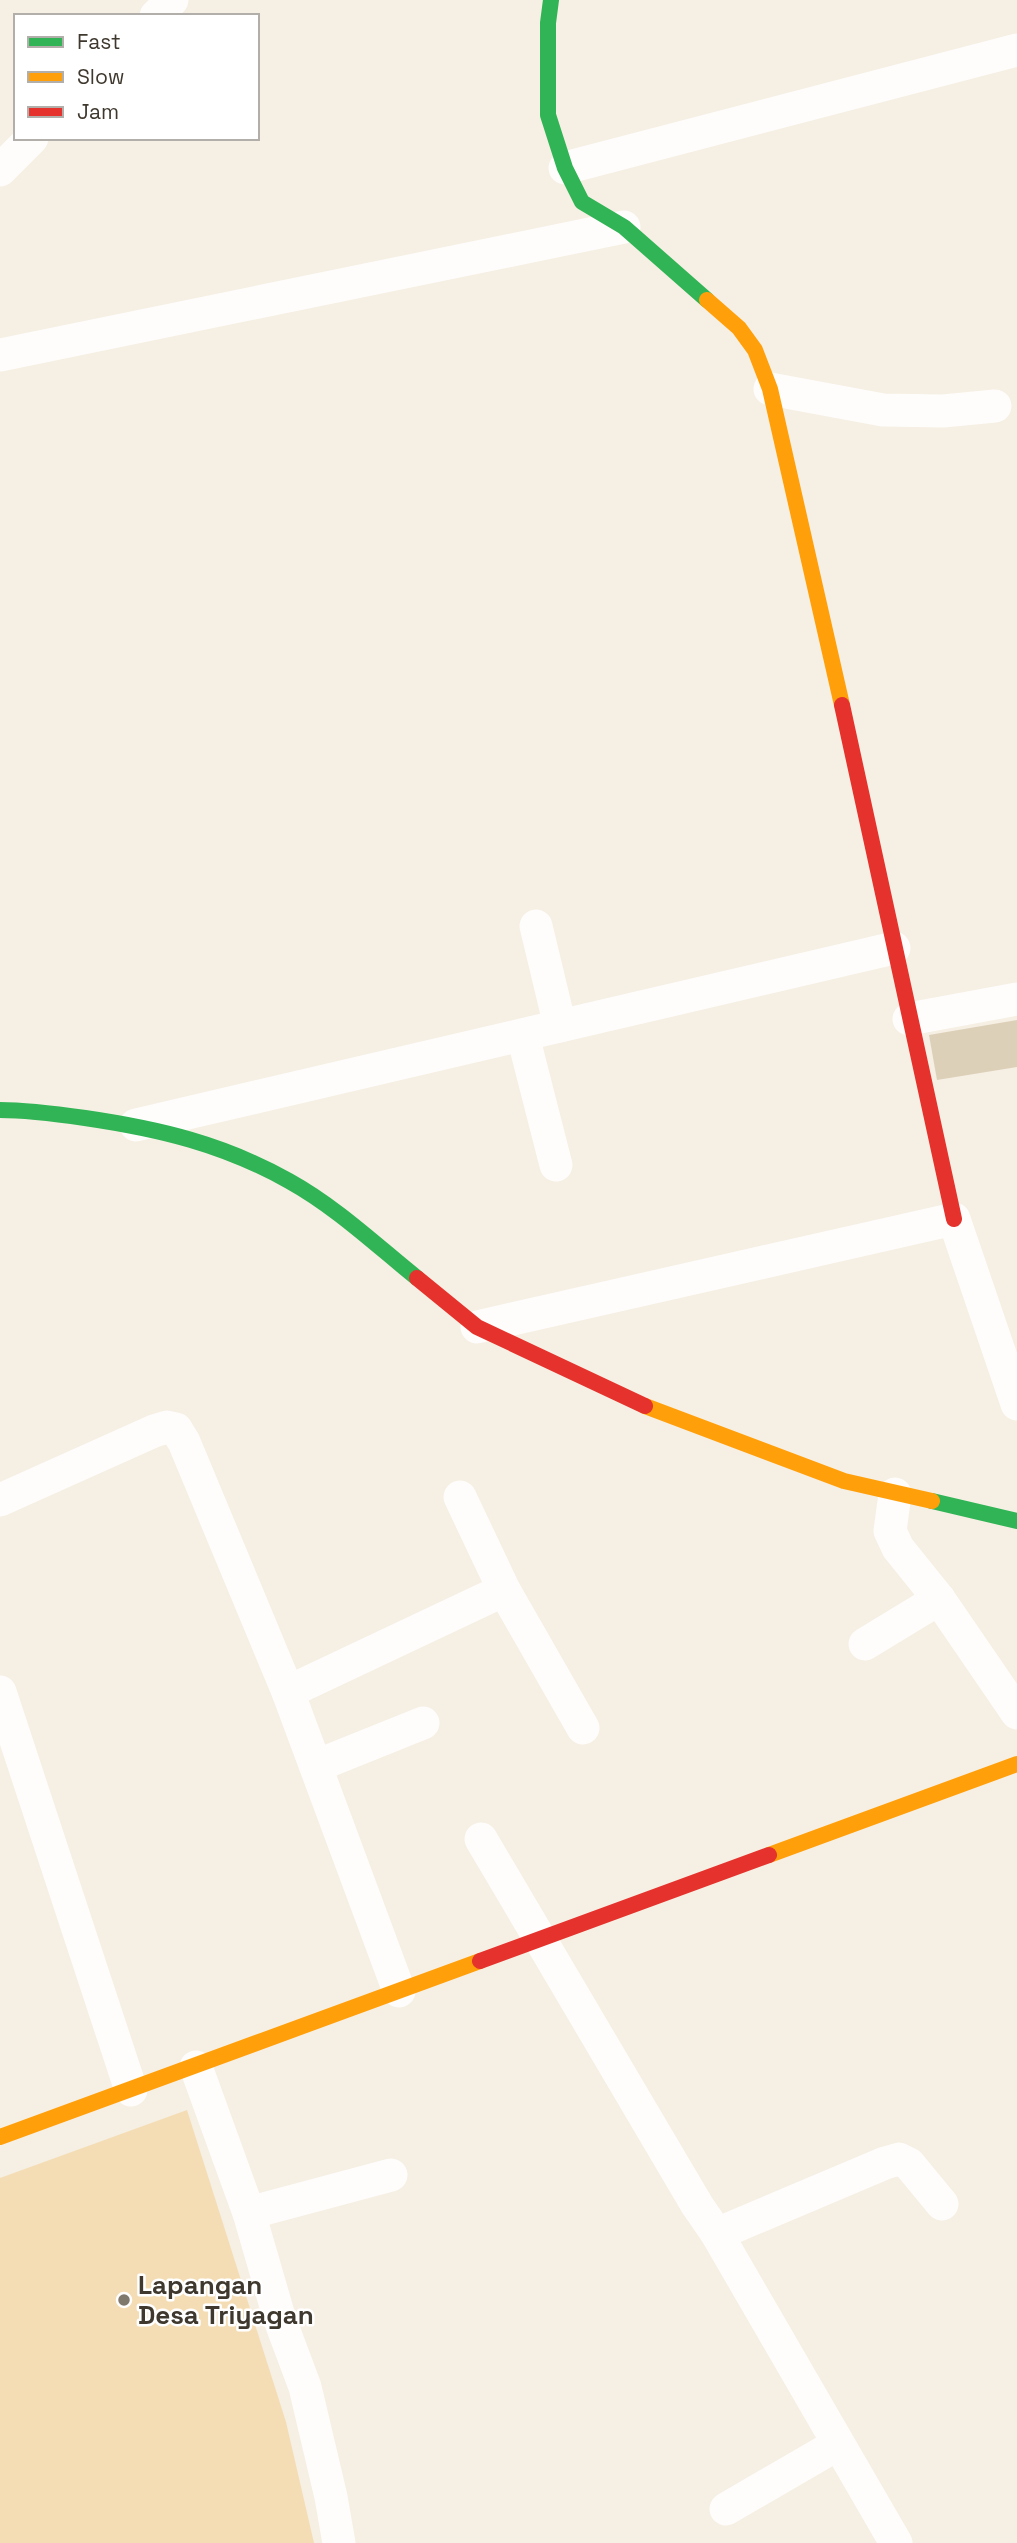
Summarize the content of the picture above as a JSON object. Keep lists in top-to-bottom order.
{
  "places": ["Lapangan Desa Triyagan"],
  "legend": ["Fast", "Slow", "Jam"]
}
